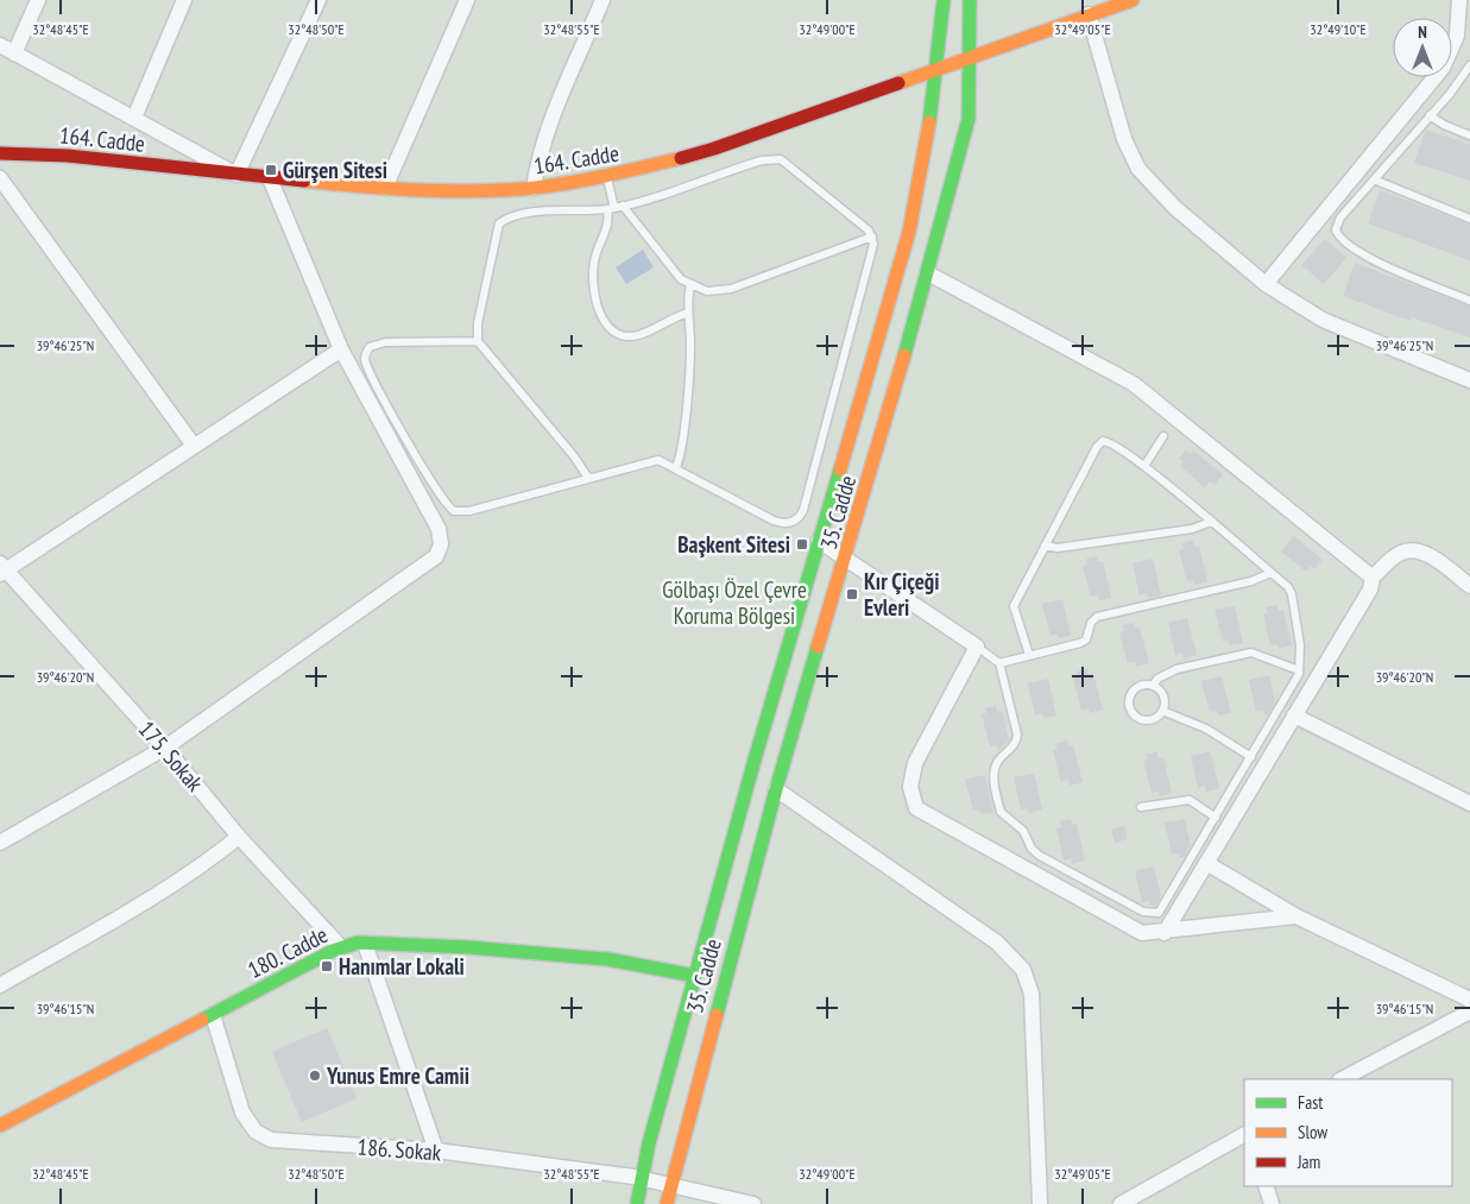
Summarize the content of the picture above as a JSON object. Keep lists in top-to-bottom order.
{
  "streets": {
    "street": [
      "164. Cadde",
      "35. Cadde",
      "175. Sokak",
      "180. Cadde",
      "186. Sokak"
    ]
  },
  "crossings": [
    ["164. Cadde", "35. Cadde"],
    ["35. Cadde", "180. Cadde"],
    ["35. Cadde", "186. Sokak"],
    ["175. Sokak", "180. Cadde"],
    ["180. Cadde", "186. Sokak"]
  ],
  "parks": ["Gölbaşı Özel Çevre Koruma Bölgesi"],
  "places": {
    "transit": [
      "Gürşen Sitesi",
      "Başkent Sitesi",
      "Kır Çiçeği Evleri",
      "Hanımlar Lokali"
    ],
    "other": ["Yunus Emre Camii"]
  },
  "legend": ["Fast", "Slow", "Jam"],
  "north": "top",
  "coordinates": [
    "32°48'45\"E",
    "32°48'50\"E",
    "32°48'55\"E",
    "32°49'00\"E",
    "32°49'05\"E",
    "32°49'10\"E",
    "39°46'25\"N",
    "39°46'20\"N",
    "39°46'15\"N"
  ]
}
